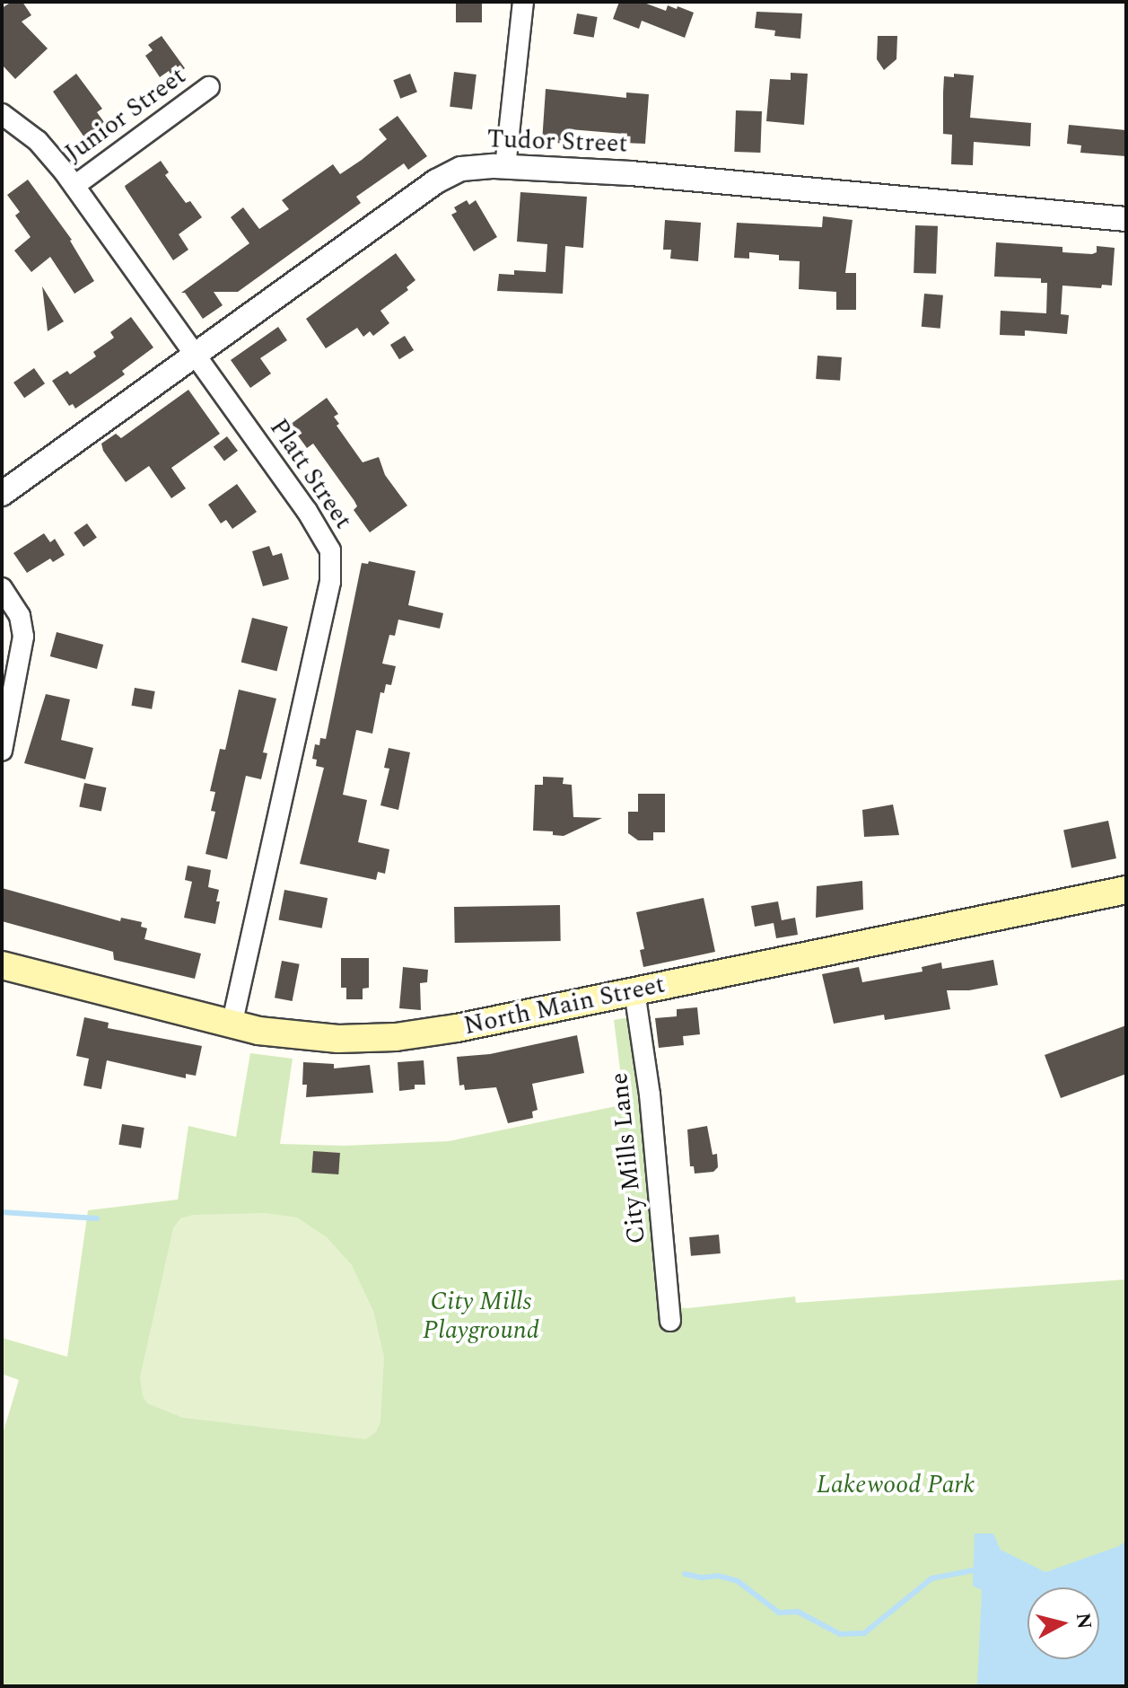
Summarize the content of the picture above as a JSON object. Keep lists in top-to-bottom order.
{
  "streets": {
    "main road": ["North Main Street"],
    "street": [
      "Junior Street",
      "Tudor Street",
      "Platt Street",
      "City Mills Lane"
    ]
  },
  "crossings": [
    ["Junior Street", "Platt Street"],
    ["Tudor Street", "Platt Street"],
    ["Platt Street", "North Main Street"],
    ["North Main Street", "City Mills Lane"]
  ],
  "parks": ["City Mills Playground", "Lakewood Park"],
  "north": "right"
}
